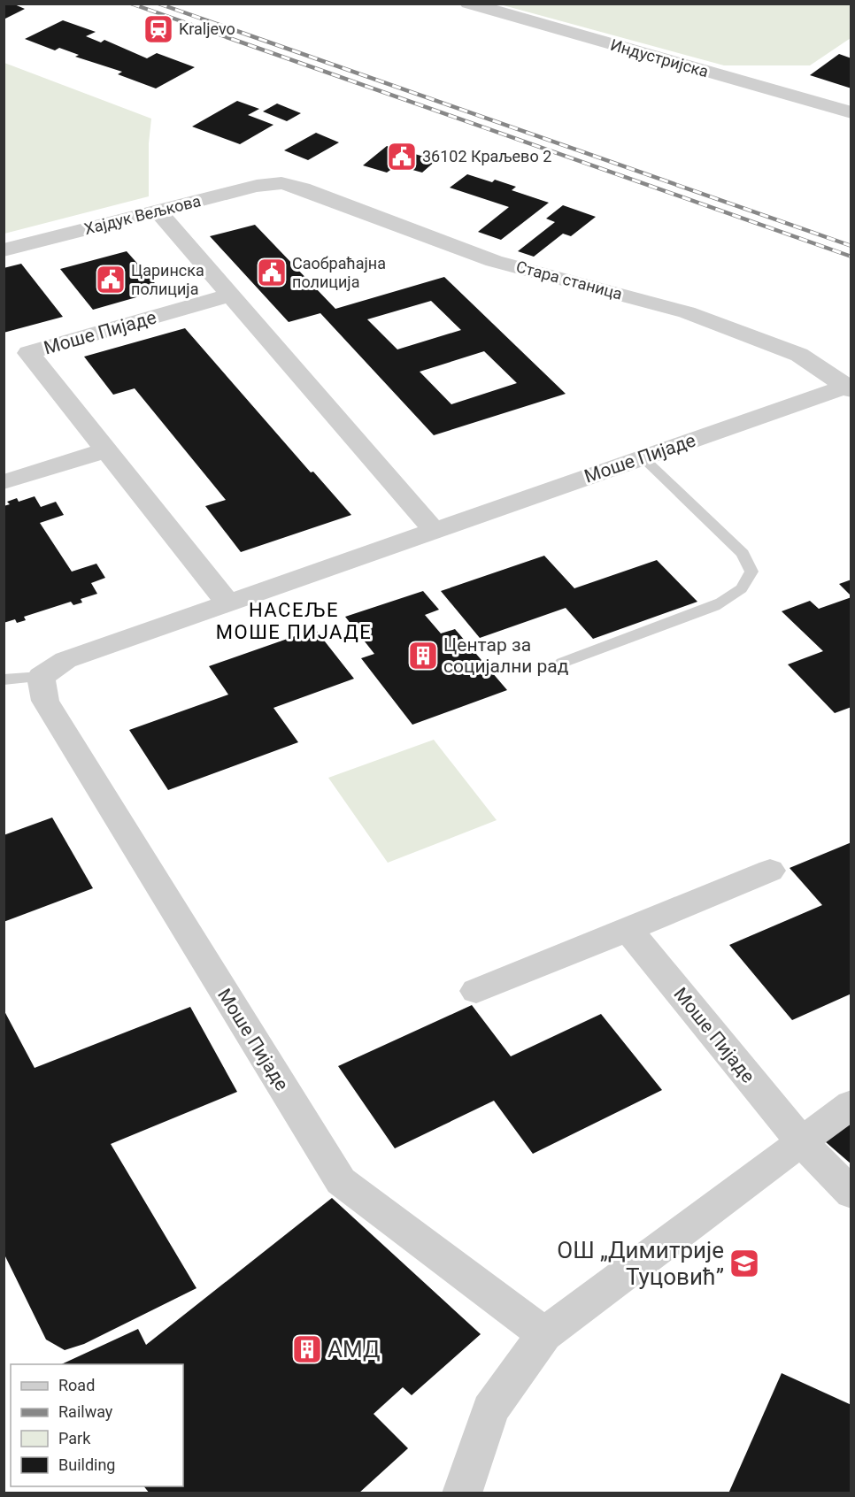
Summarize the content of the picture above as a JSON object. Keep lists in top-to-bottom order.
{
  "streets": {
    "street": [
      "Индустријска",
      "Хајдук Вељкова",
      "Стара станица",
      "Моше Пијаде"
    ]
  },
  "crossings": [
    ["Хајдук Вељкова", "Стара станица"],
    ["Стара станица", "Моше Пијаде"]
  ],
  "districts": ["НАСЕЉЕ МОШЕ ПИЈАДЕ"],
  "places": {
    "station": ["Kraljevo"],
    "public building": ["36102 Краљево 2", "Саобраћајна полиција", "Царинска полиција"],
    "building": ["Центар за социјални рад", "АМД"],
    "school or university": ["ОШ „Димитрије Туцовић”"]
  },
  "legend": [
    "Road",
    "Railway",
    "Park",
    "Building"
  ]
}
